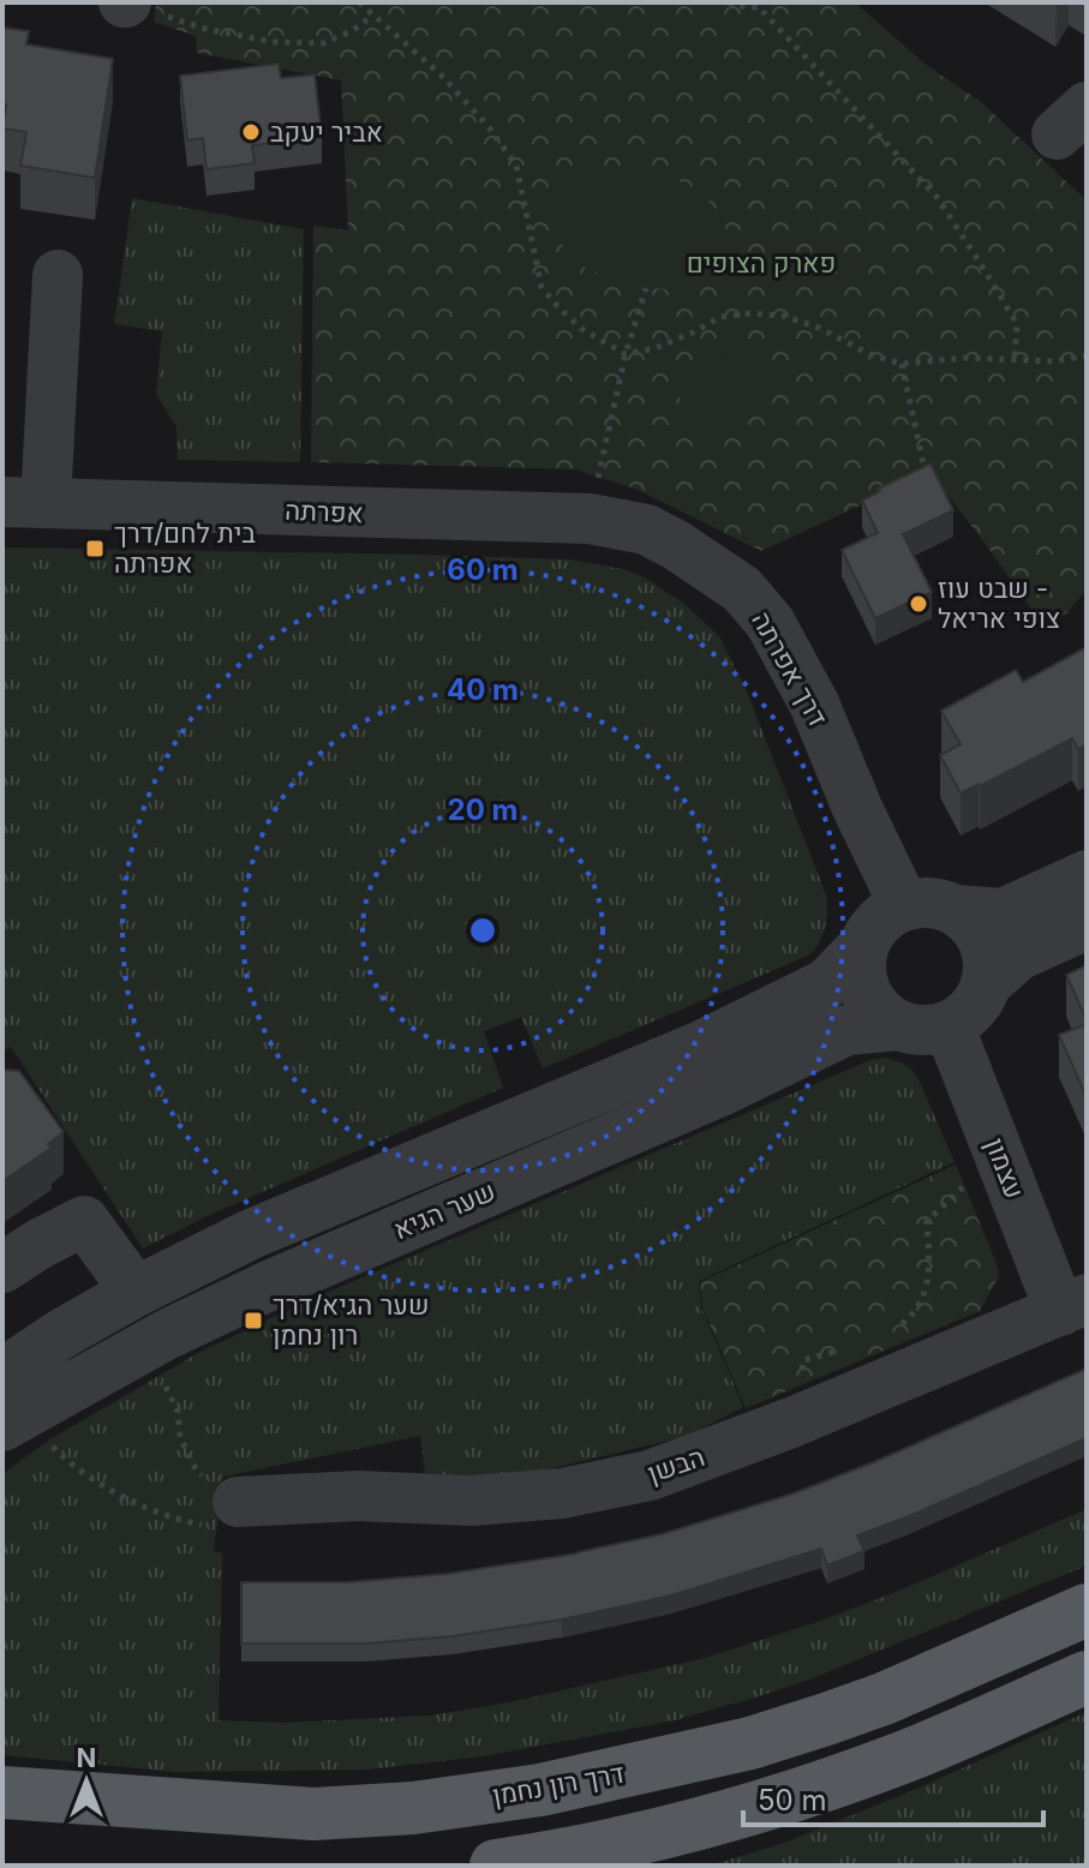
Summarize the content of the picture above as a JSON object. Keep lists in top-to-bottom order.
{
  "streets": {
    "main road": ["דרך רון נחמן"],
    "street": [
      "אפרתה",
      "דרך אפרתה",
      "עצמון",
      "שער הגיא",
      "הבשן"
    ]
  },
  "crossings": [
    ["אפרתה", "דרך אפרתה"],
    ["דרך אפרתה", "עצמון"],
    ["דרך אפרתה", "שער הגיא"],
    ["עצמון", "שער הגיא"],
    ["עצמון", "הבשן"]
  ],
  "parks": ["פארק הצופים"],
  "places": {
    "other": ["אביר יעקב", "שבט עוז - צופי אריאל"],
    "transit": ["בית לחם/דרך אפרתה", "שער הגיא/דרך רון נחמן"]
  },
  "scale_bar": "50 m",
  "north": "top",
  "rings": ["60 m", "40 m", "20 m"]
}
